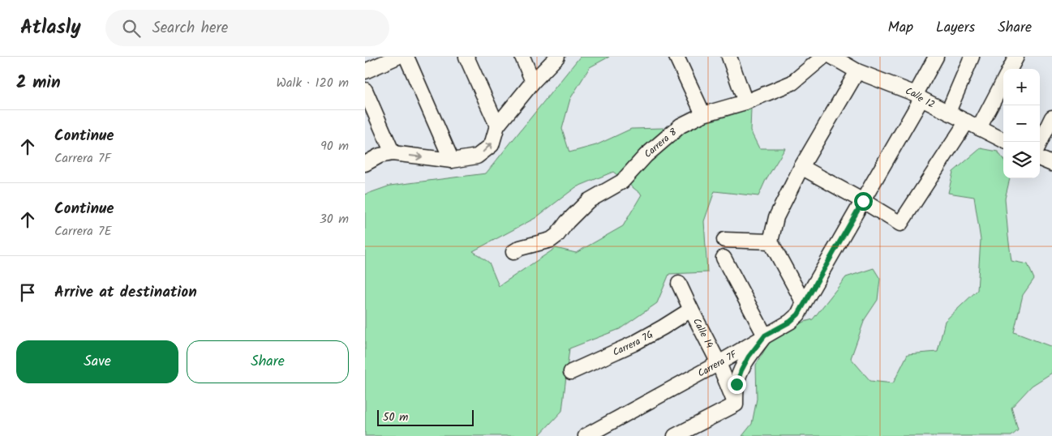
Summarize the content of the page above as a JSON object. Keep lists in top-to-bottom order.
{
  "streets": {
    "street": [
      "Calle 12",
      "Carrera 8",
      "Calle 14",
      "Carrera 7G",
      "Carrera 7F"
    ]
  },
  "crossings": [
    ["Calle 12", "Carrera 7F"],
    ["Calle 14", "Carrera 7G"],
    ["Calle 14", "Carrera 7F"]
  ],
  "scale_bar": "50 m",
  "page": {
    "header": "Atlasly",
    "search": "Search here",
    "nav": ["Map", "Layers", "Share"],
    "heading": ["2 min", "Walk · 120 m"],
    "map_buttons": ["+", "−"],
    "list": [
      ["Continue", "Carrera 7F", "90 m"],
      ["Continue", "Carrera 7E", "30 m"],
      "Arrive at destination"
    ],
    "buttons": ["Save", "Share"],
    "scale": "50 m"
  }
}
